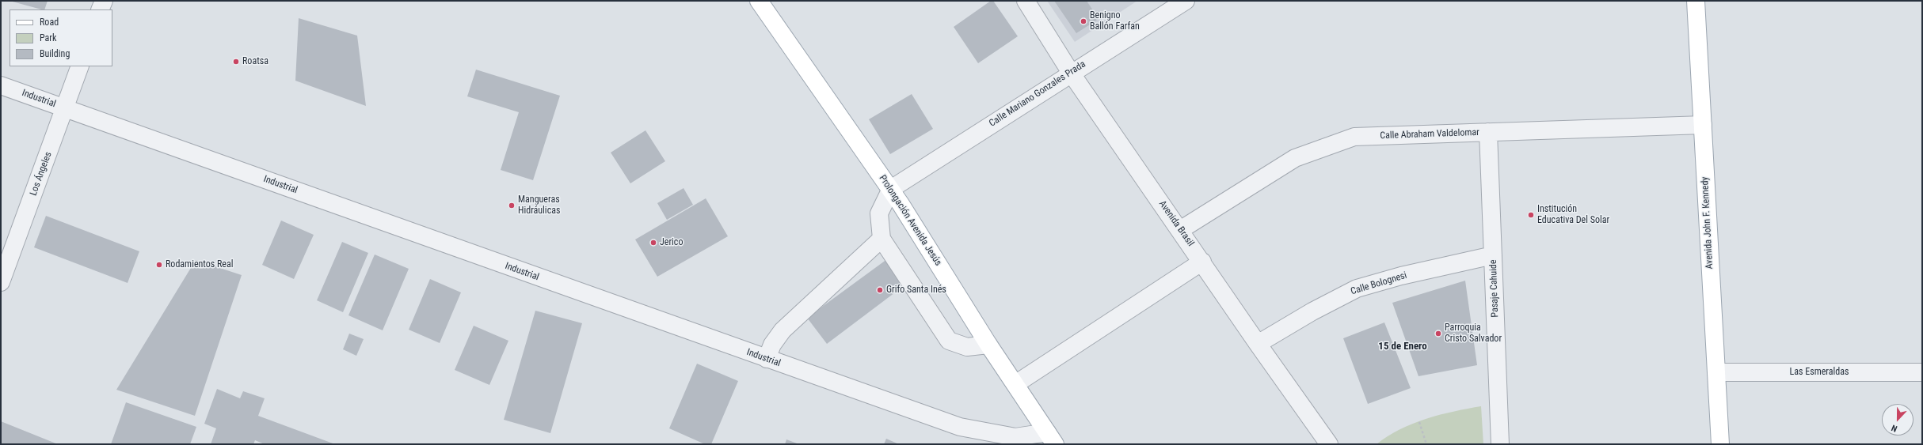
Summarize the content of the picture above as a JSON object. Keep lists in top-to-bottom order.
{
  "streets": {
    "main road": ["Prolongación Avenida Jesús", "Avenida John F. Kennedy"],
    "street": [
      "Calle Mariano Gonzales Prada",
      "Industrial",
      "Calle Abraham Valdelomar",
      "Los Ángeles",
      "Avenida Brasil",
      "Calle Bolognesi",
      "Pasaje Cahuide",
      "Las Esmeraldas"
    ]
  },
  "crossings": [
    ["Calle Mariano Gonzales Prada", "Prolongación Avenida Jesús"],
    ["Calle Mariano Gonzales Prada", "Avenida Brasil"],
    ["Industrial", "Los Ángeles"],
    ["Industrial", "Prolongación Avenida Jesús"],
    ["Calle Abraham Valdelomar", "Avenida John F. Kennedy"],
    ["Calle Abraham Valdelomar", "Avenida Brasil"],
    ["Calle Abraham Valdelomar", "Pasaje Cahuide"],
    ["Avenida John F. Kennedy", "Las Esmeraldas"],
    ["Avenida Brasil", "Calle Bolognesi"],
    ["Calle Bolognesi", "Pasaje Cahuide"]
  ],
  "districts": ["15 de Enero"],
  "places": [
    "Benigno Ballón Farfan",
    "Roatsa",
    "Mangueras Hidráulicas",
    "Institución Educativa Del Solar",
    "Jerico",
    "Rodamientos Real",
    "Grifo Santa Inés",
    "Parroquia Cristo Salvador"
  ],
  "legend": ["Road", "Park", "Building"],
  "north": "bottom"
}
